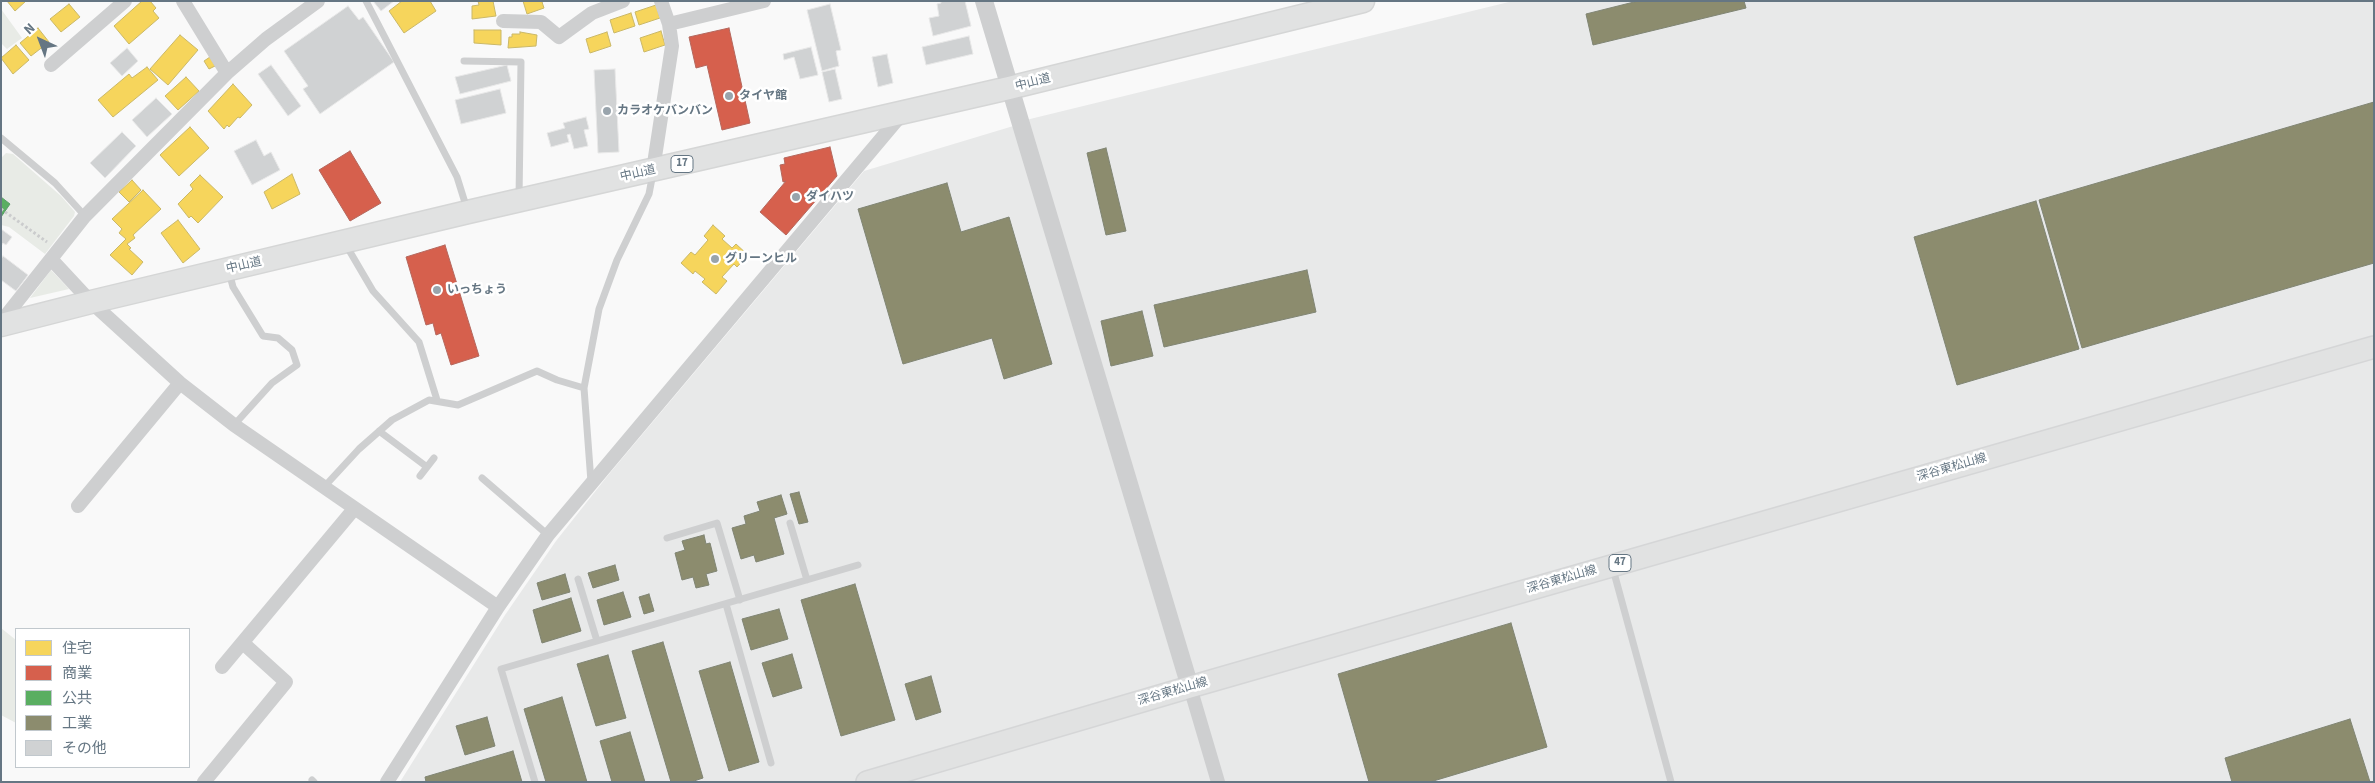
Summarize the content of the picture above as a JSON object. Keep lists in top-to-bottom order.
{
  "streets": {
    "highway": ["中山道", "17"],
    "main road": ["深谷東松山線", "47"]
  },
  "places": [
    "タイヤ館",
    "カラオケバンバン",
    "ダイハツ",
    "グリーンヒル",
    "いっちょう"
  ],
  "legend": [
    "住宅",
    "商業",
    "公共",
    "工業",
    "その他"
  ],
  "north": "top left"
}
